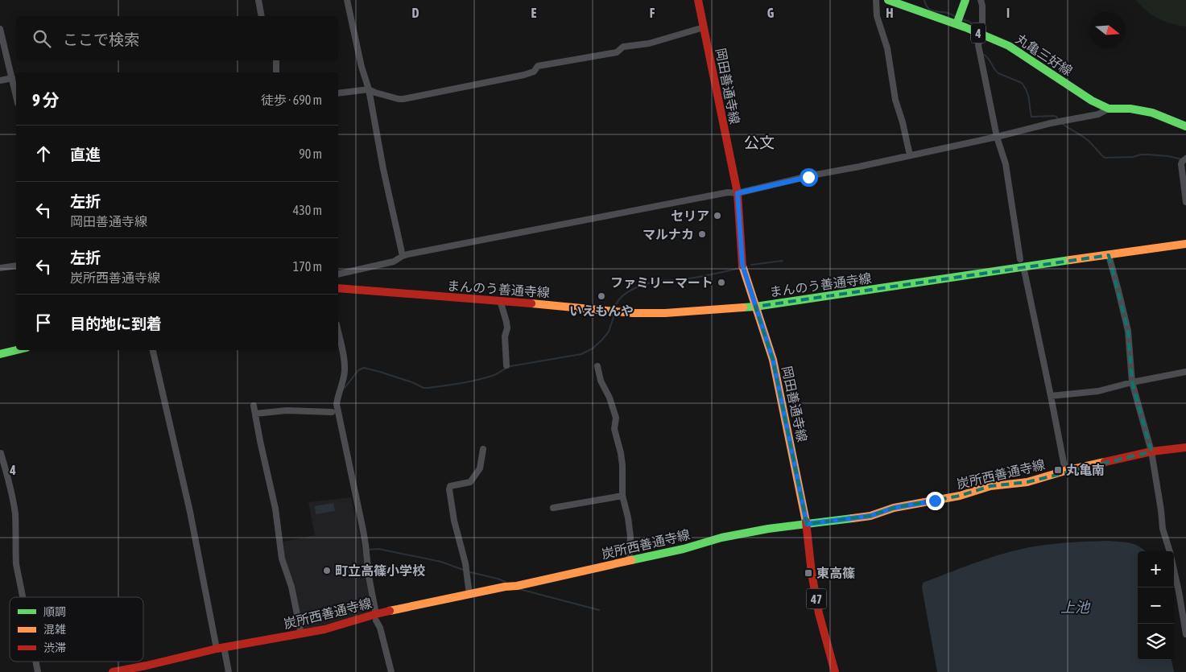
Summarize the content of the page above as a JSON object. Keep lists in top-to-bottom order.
{
  "streets": {
    "main road": [
      "4",
      "丸亀三好線",
      "岡田善通寺線",
      "まんのう善通寺線",
      "炭所西善通寺線",
      "47"
    ]
  },
  "crossings": [
    ["岡田善通寺線", "まんのう善通寺線"],
    ["岡田善通寺線", "炭所西善通寺線"]
  ],
  "districts": ["公文"],
  "water": ["上池"],
  "places": {
    "other": [
      "セリア",
      "マルナカ",
      "ファミリーマート",
      "いえもんや",
      "町立高篠小学校"
    ],
    "transit": ["丸亀南", "東高篠"]
  },
  "legend": ["順調", "混雑", "渋滞"],
  "north": "right",
  "page": {
    "search": "ここで検索",
    "heading": ["9 分", "徒歩 · 690 m"],
    "list": [
      ["直進", "90 m"],
      ["左折", "岡田善通寺線", "430 m"],
      ["左折", "炭所西善通寺線", "170 m"],
      "目的地に到着"
    ],
    "map_buttons": ["+", "−"]
  },
  "grid": {
    "columns": [
      "D",
      "E",
      "F",
      "G",
      "H",
      "I"
    ],
    "rows": ["4"]
  }
}
